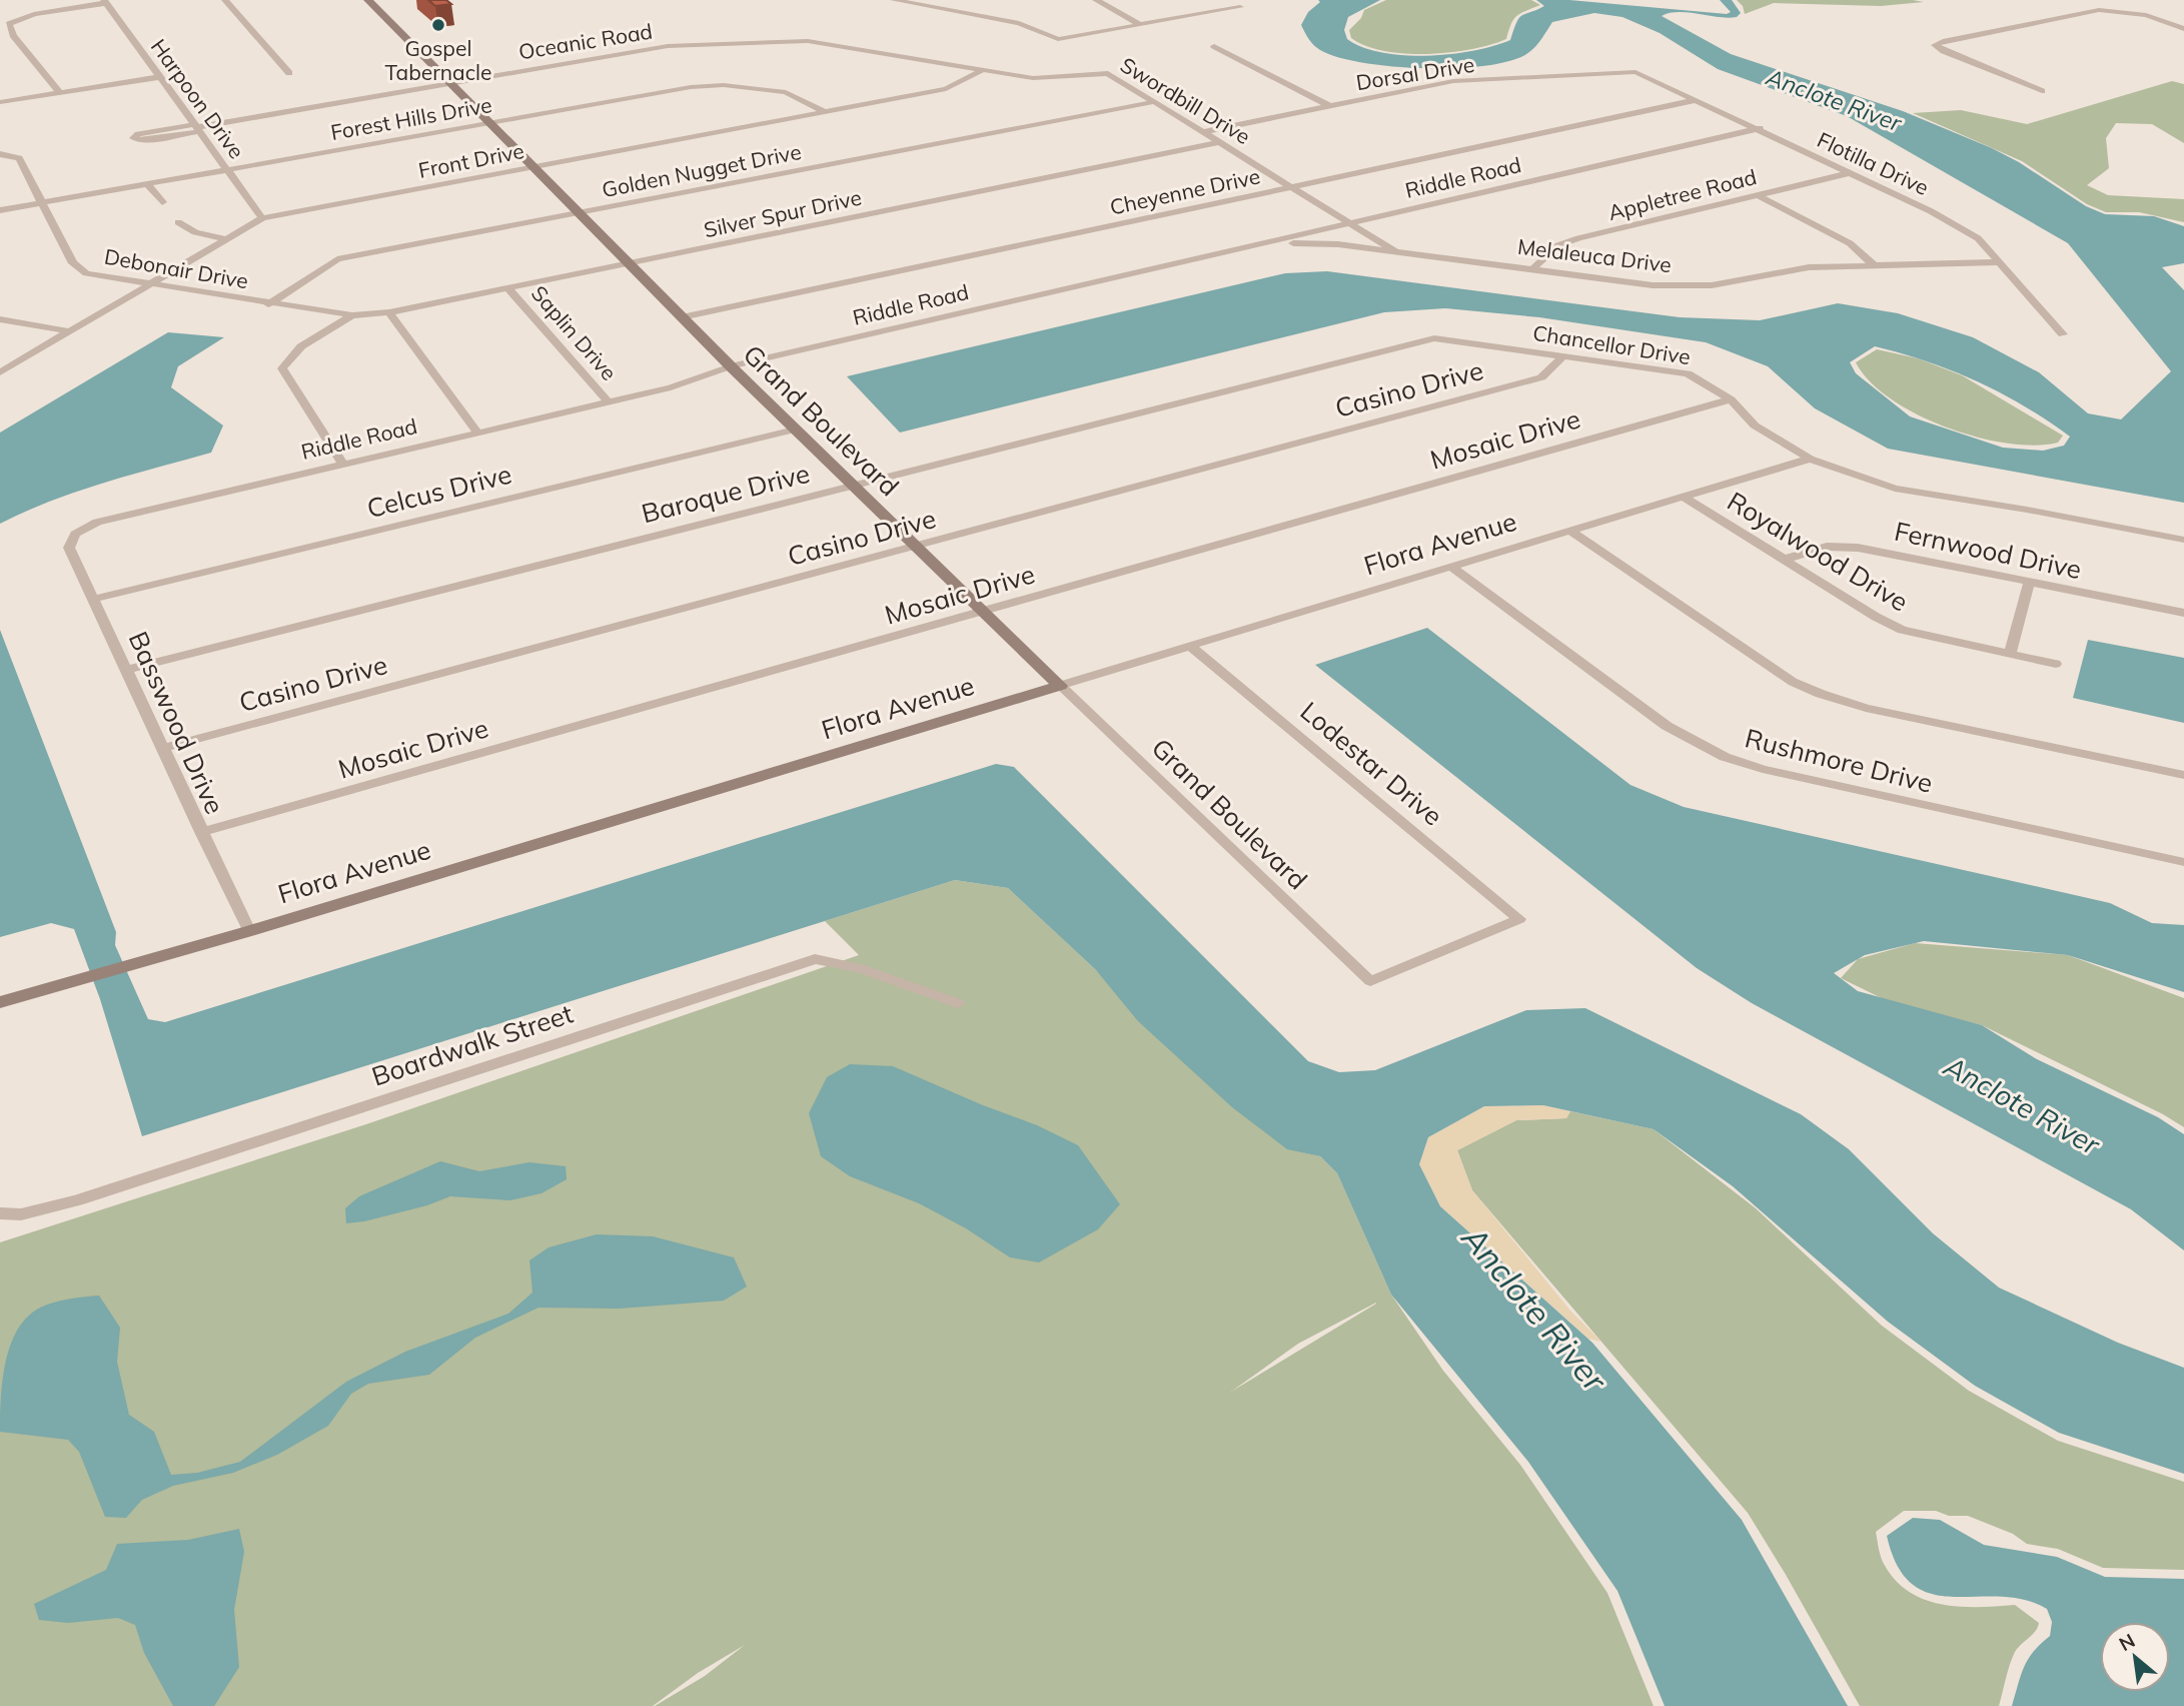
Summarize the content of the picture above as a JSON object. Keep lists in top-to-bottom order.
{
  "streets": {
    "street": [
      "Oceanic Road",
      "Dorsal Drive",
      "Harpoon Drive",
      "Swordbill Drive",
      "Forest Hills Drive",
      "Front Drive",
      "Flotilla Drive",
      "Golden Nugget Drive",
      "Riddle Road",
      "Cheyenne Drive",
      "Appletree Road",
      "Silver Spur Drive",
      "Melaleuca Drive",
      "Debonair Drive",
      "Saplin Drive",
      "Chancellor Drive",
      "Casino Drive",
      "Grand Boulevard",
      "Mosaic Drive",
      "Celcus Drive",
      "Baroque Drive",
      "Flora Avenue",
      "Fernwood Drive",
      "Royalwood Drive",
      "Basswood Drive",
      "Rushmore Drive",
      "Lodestar Drive",
      "Boardwalk Street"
    ]
  },
  "crossings": [
    ["Oceanic Road", "Harpoon Drive"],
    ["Oceanic Road", "Swordbill Drive"],
    ["Oceanic Road", "Front Drive"],
    ["Oceanic Road", "Grand Boulevard"],
    ["Dorsal Drive", "Swordbill Drive"],
    ["Dorsal Drive", "Flotilla Drive"],
    ["Harpoon Drive", "Forest Hills Drive"],
    ["Harpoon Drive", "Front Drive"],
    ["Swordbill Drive", "Front Drive"],
    ["Swordbill Drive", "Golden Nugget Drive"],
    ["Swordbill Drive", "Riddle Road"],
    ["Swordbill Drive", "Cheyenne Drive"],
    ["Swordbill Drive", "Silver Spur Drive"],
    ["Swordbill Drive", "Melaleuca Drive"],
    ["Forest Hills Drive", "Front Drive"],
    ["Forest Hills Drive", "Debonair Drive"],
    ["Forest Hills Drive", "Grand Boulevard"],
    ["Front Drive", "Debonair Drive"],
    ["Front Drive", "Grand Boulevard"],
    ["Flotilla Drive", "Riddle Road"],
    ["Flotilla Drive", "Cheyenne Drive"],
    ["Flotilla Drive", "Appletree Road"],
    ["Flotilla Drive", "Melaleuca Drive"],
    ["Golden Nugget Drive", "Debonair Drive"],
    ["Golden Nugget Drive", "Grand Boulevard"],
    ["Riddle Road", "Melaleuca Drive"],
    ["Riddle Road", "Saplin Drive"],
    ["Riddle Road", "Grand Boulevard"],
    ["Riddle Road", "Basswood Drive"],
    ["Cheyenne Drive", "Grand Boulevard"],
    ["Appletree Road", "Melaleuca Drive"],
    ["Silver Spur Drive", "Debonair Drive"],
    ["Silver Spur Drive", "Saplin Drive"],
    ["Silver Spur Drive", "Grand Boulevard"],
    ["Chancellor Drive", "Casino Drive"],
    ["Chancellor Drive", "Mosaic Drive"],
    ["Chancellor Drive", "Baroque Drive"],
    ["Chancellor Drive", "Flora Avenue"],
    ["Casino Drive", "Grand Boulevard"],
    ["Casino Drive", "Basswood Drive"],
    ["Grand Boulevard", "Mosaic Drive"],
    ["Grand Boulevard", "Celcus Drive"],
    ["Grand Boulevard", "Baroque Drive"],
    ["Grand Boulevard", "Flora Avenue"],
    ["Grand Boulevard", "Lodestar Drive"],
    ["Mosaic Drive", "Basswood Drive"],
    ["Celcus Drive", "Basswood Drive"],
    ["Baroque Drive", "Basswood Drive"],
    ["Flora Avenue", "Royalwood Drive"],
    ["Flora Avenue", "Basswood Drive"],
    ["Flora Avenue", "Rushmore Drive"],
    ["Flora Avenue", "Lodestar Drive"],
    ["Fernwood Drive", "Royalwood Drive"]
  ],
  "water": ["Anclote River"],
  "places": ["Gospel Tabernacle"],
  "north": "top left"
}
